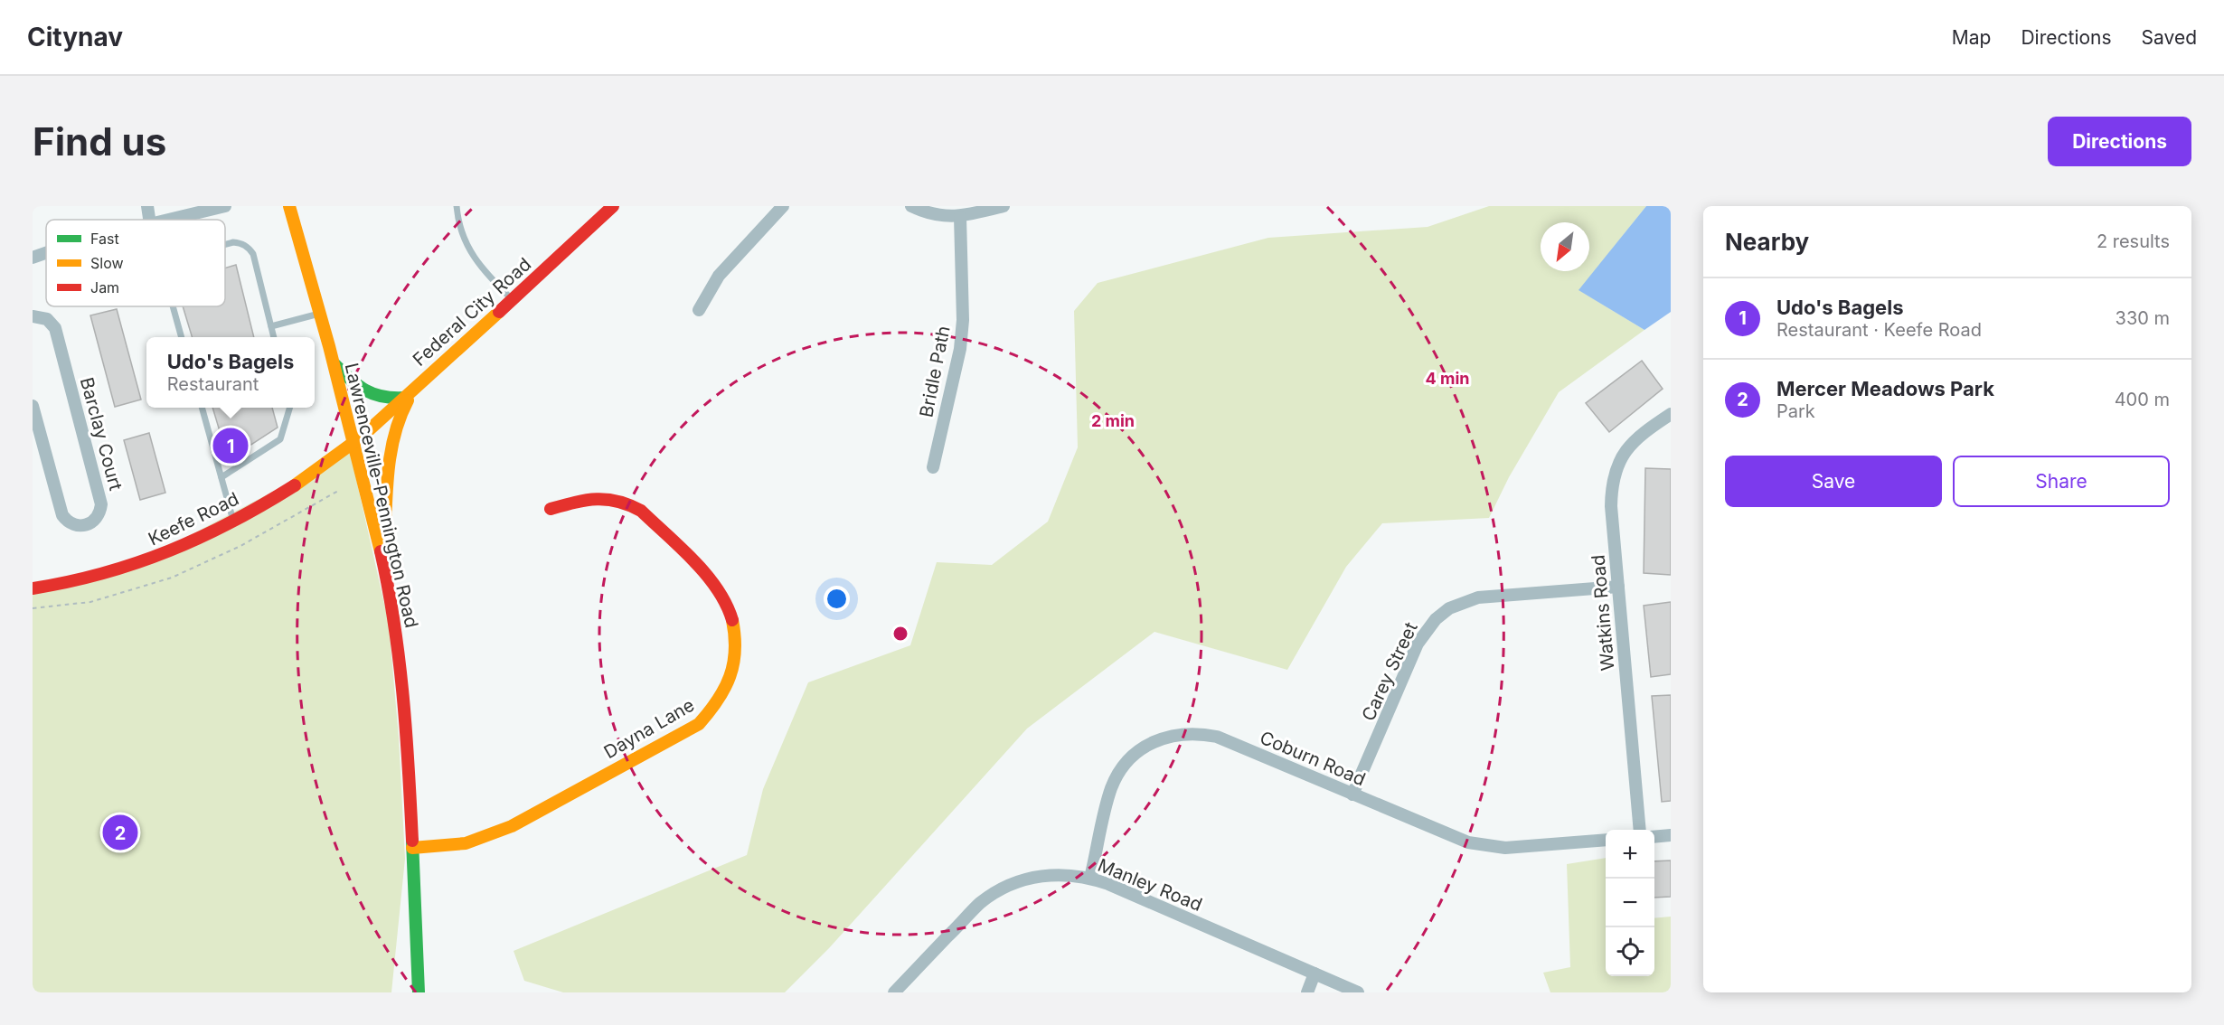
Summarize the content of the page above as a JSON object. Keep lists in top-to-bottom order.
{
  "streets": {
    "street": [
      "Federal City Road",
      "Bridle Path",
      "Barclay Court",
      "Lawrenceville-Pennington Road",
      "Keefe Road",
      "Watkins Road",
      "Carey Street",
      "Dayna Lane",
      "Coburn Road",
      "Manley Road"
    ]
  },
  "crossings": [
    ["Federal City Road", "Lawrenceville-Pennington Road"],
    ["Federal City Road", "Keefe Road"],
    ["Lawrenceville-Pennington Road", "Keefe Road"],
    ["Lawrenceville-Pennington Road", "Dayna Lane"],
    ["Watkins Road", "Carey Street"],
    ["Carey Street", "Coburn Road"],
    ["Coburn Road", "Manley Road"]
  ],
  "legend": ["Fast", "Slow", "Jam"],
  "north": "bottom left",
  "page": {
    "header": "Citynav",
    "nav": ["Map", "Directions", "Saved"],
    "buttons": [
      "Directions",
      ["Save", "Share"]
    ],
    "title": "Find us",
    "heading": ["Nearby", "2 results"],
    "list": [
      {
        "mark": "1",
        "name": "Udo's Bagels",
        "note": "Restaurant · Keefe Road",
        "value": "330 m"
      },
      {
        "mark": "2",
        "name": "Mercer Meadows Park",
        "note": "Park",
        "value": "400 m"
      }
    ],
    "popup": ["Udo's Bagels", "Restaurant"],
    "pins": ["1", "2"],
    "map_buttons": ["+", "−"]
  },
  "rings": ["4 min", "2 min"]
}
